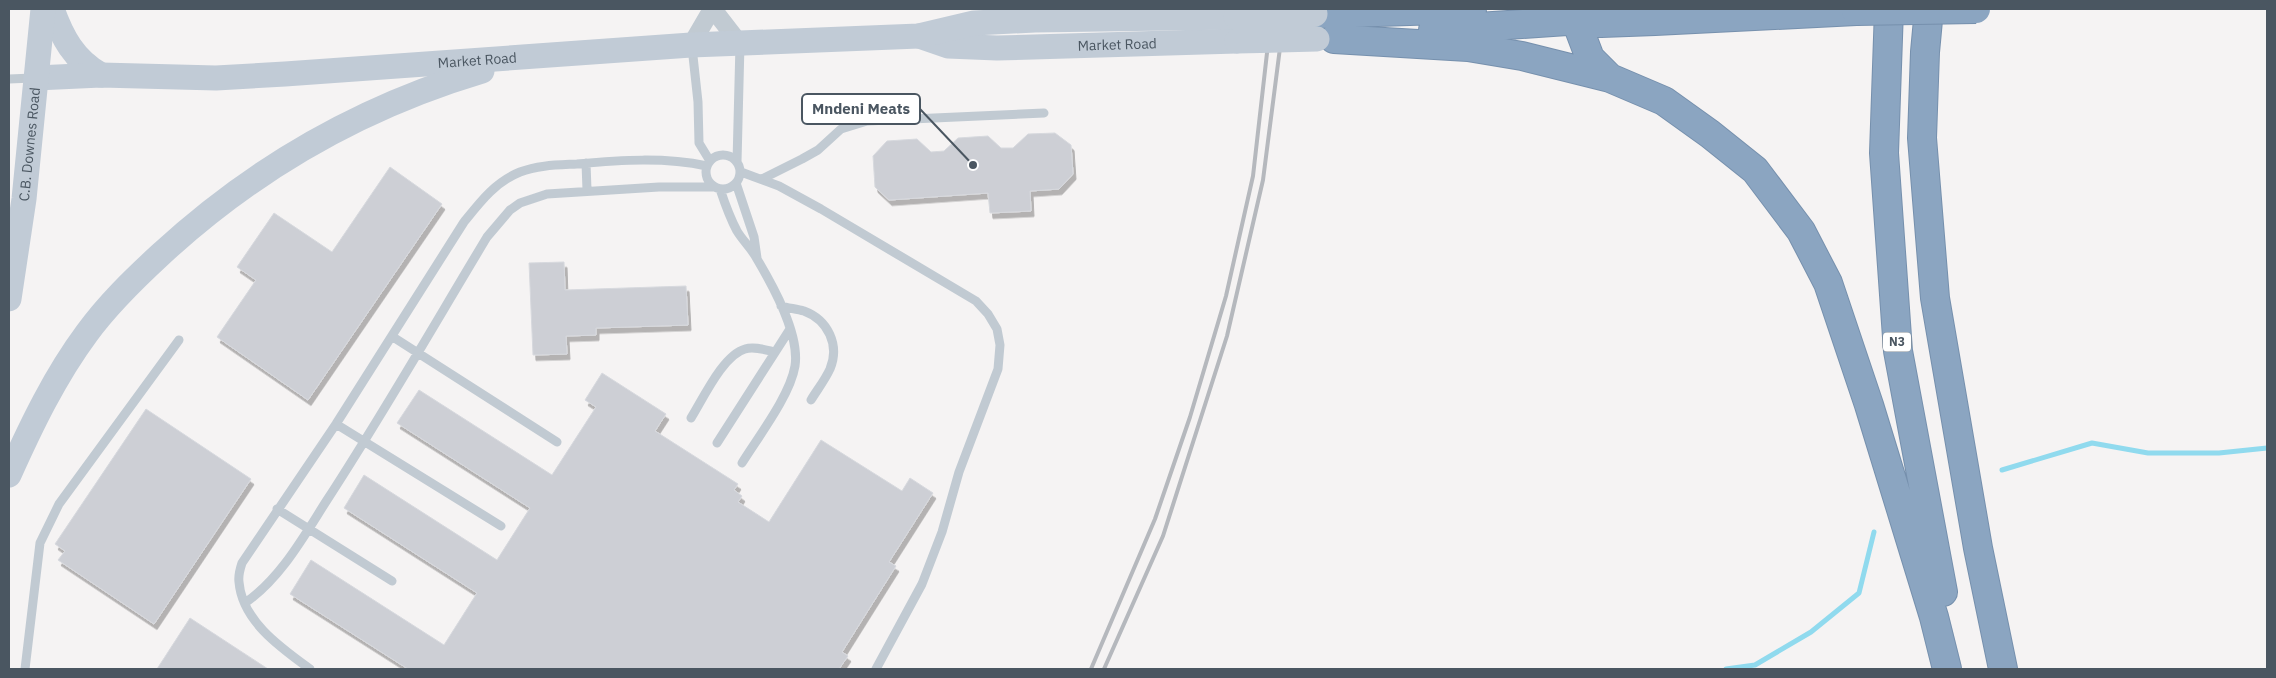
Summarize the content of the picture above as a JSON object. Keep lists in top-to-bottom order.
{
  "streets": {
    "highway": ["N3"],
    "street": ["Market Road", "C.B. Downes Road"]
  },
  "crossings": [
    ["Market Road", "C.B. Downes Road"]
  ],
  "places": ["Mndeni Meats"]
}
